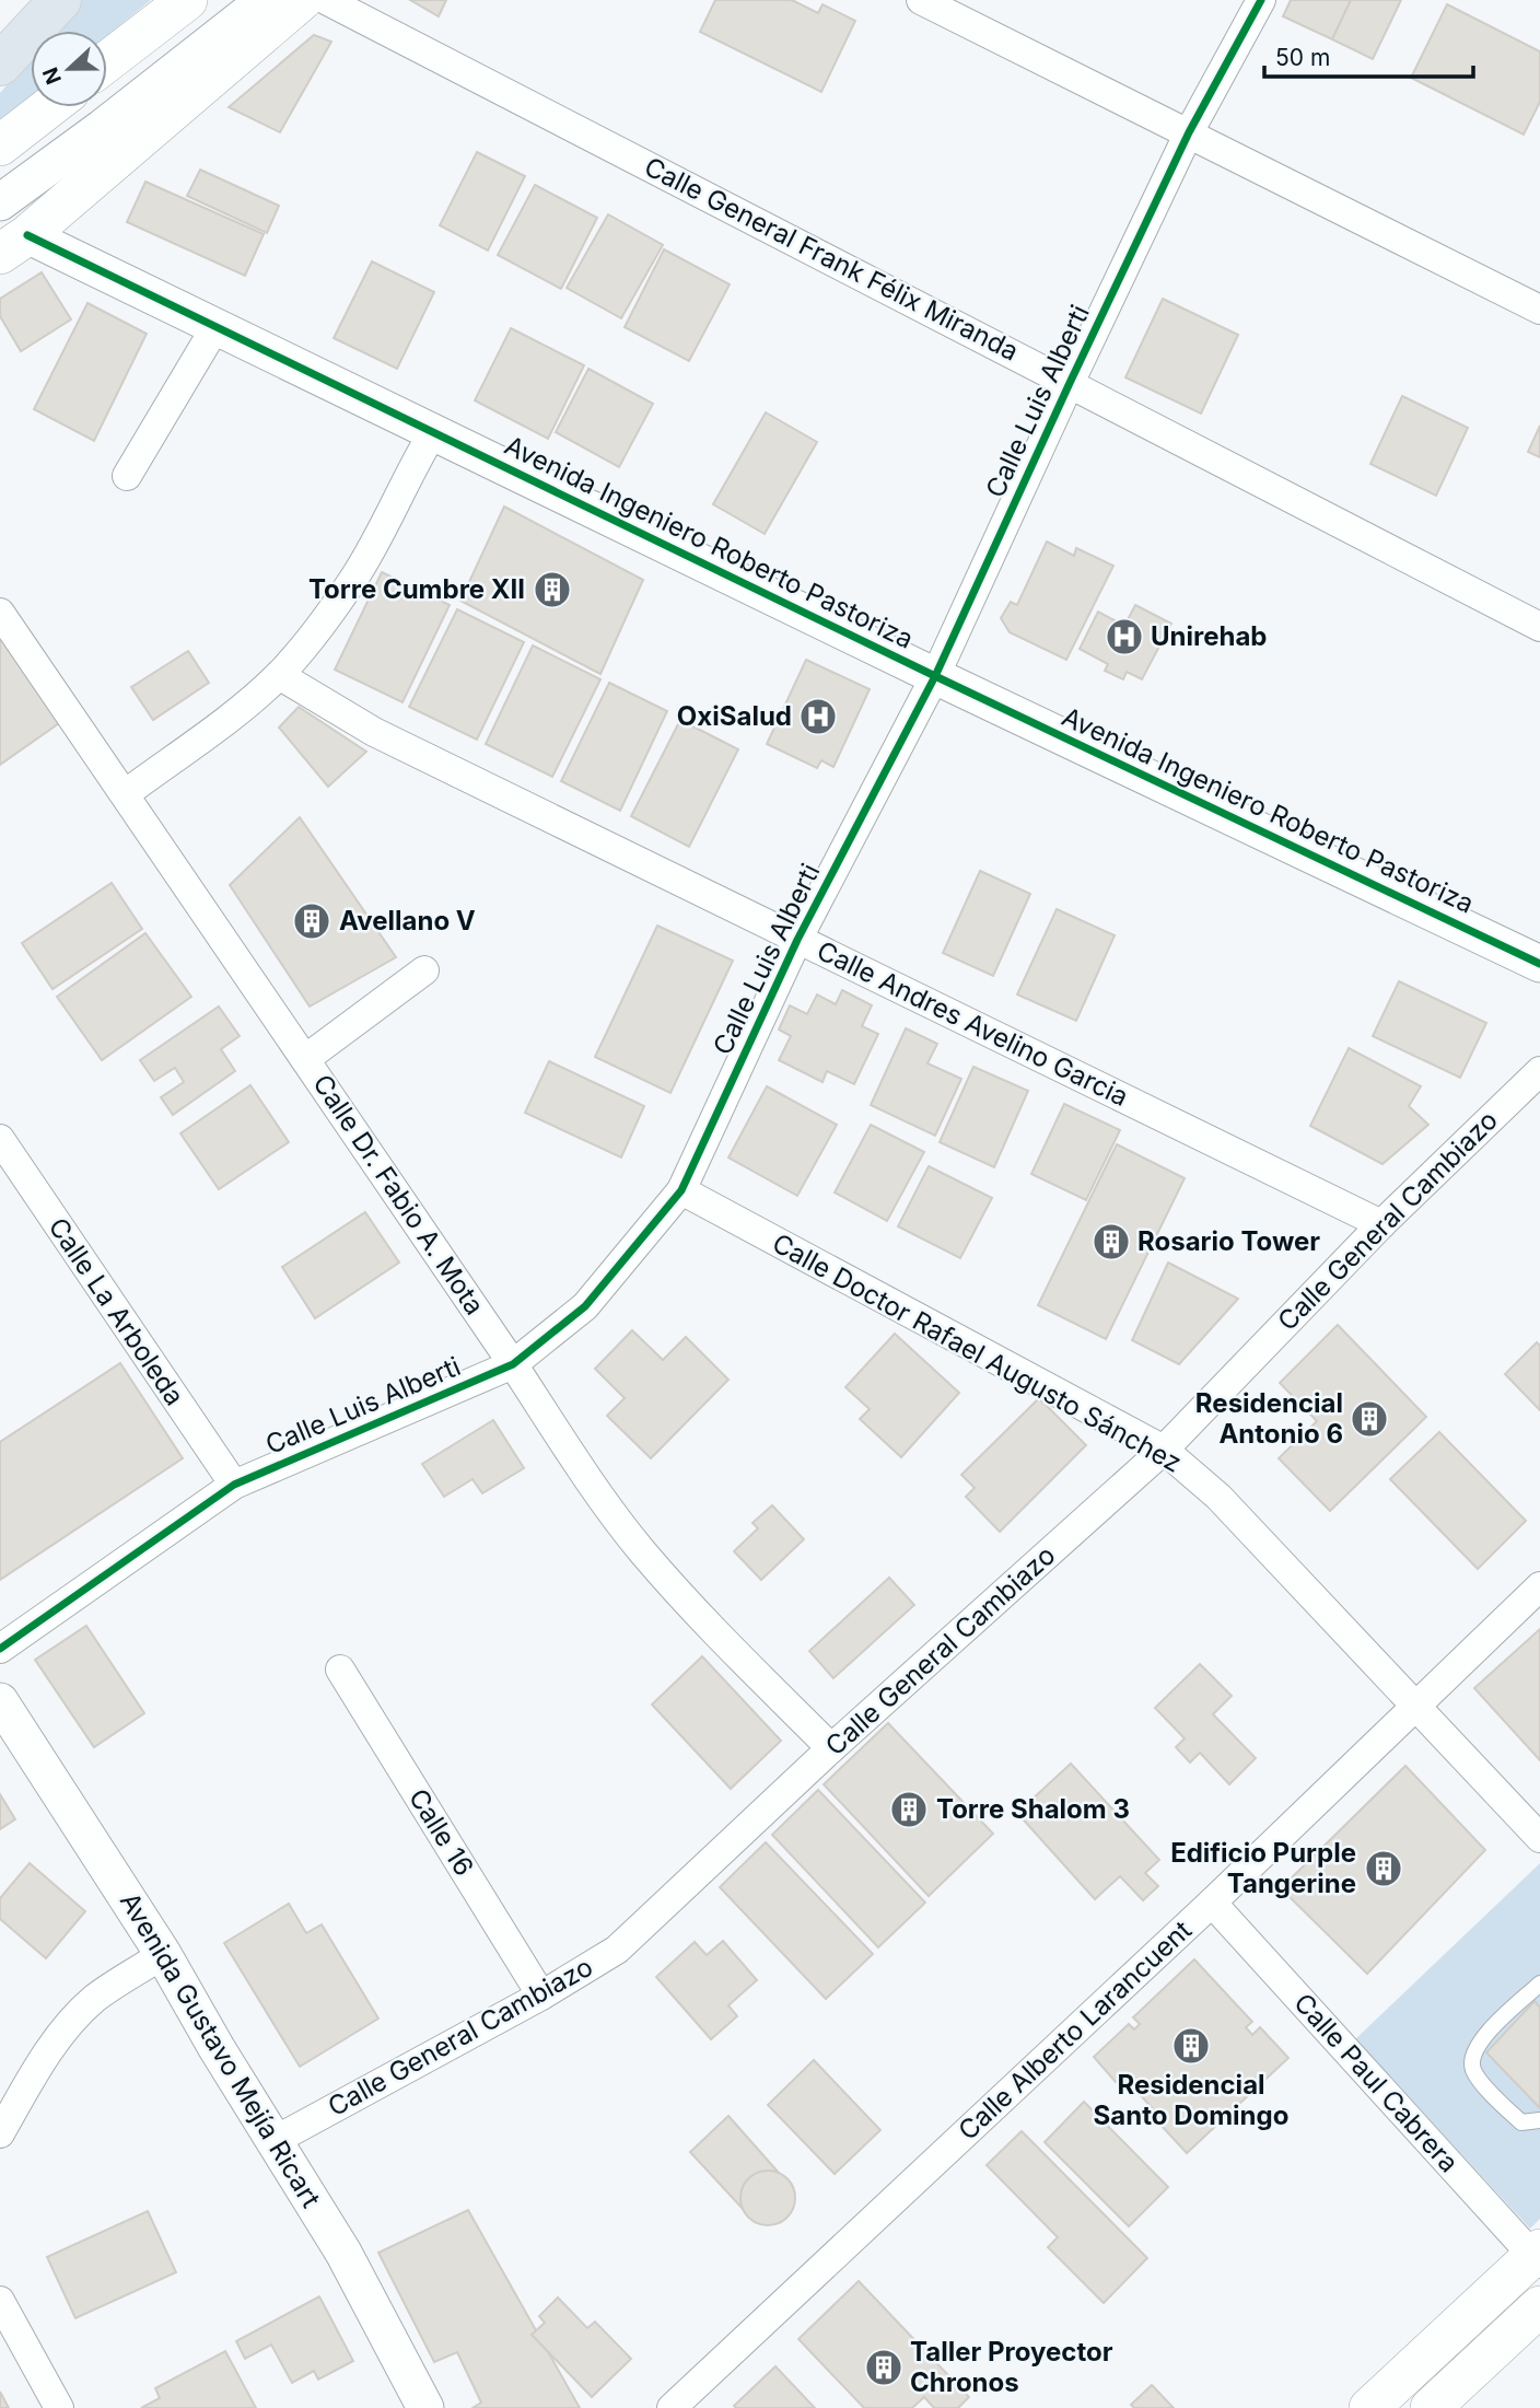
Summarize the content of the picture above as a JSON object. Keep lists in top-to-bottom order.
{
  "streets": {
    "street": [
      "Calle General Frank Félix Miranda",
      "Calle Luis Alberti",
      "Avenida Ingeniero Roberto Pastoriza",
      "Calle Andres Avelino Garcia",
      "Calle Dr. Fabio A. Mota",
      "Calle General Cambiazo",
      "Calle La Arboleda",
      "Calle Doctor Rafael Augusto Sánchez",
      "Calle 16",
      "Calle Alberto Larancuent",
      "Avenida Gustavo Mejía Ricart",
      "Calle Paul Cabrera"
    ]
  },
  "crossings": [
    ["Calle General Frank Félix Miranda", "Calle Luis Alberti"],
    ["Calle Luis Alberti", "Avenida Ingeniero Roberto Pastoriza"],
    ["Calle Luis Alberti", "Calle Andres Avelino Garcia"],
    ["Calle Luis Alberti", "Calle Dr. Fabio A. Mota"],
    ["Calle Luis Alberti", "Calle La Arboleda"],
    ["Calle Luis Alberti", "Calle Doctor Rafael Augusto Sánchez"],
    ["Calle Andres Avelino Garcia", "Calle General Cambiazo"],
    ["Calle Dr. Fabio A. Mota", "Calle General Cambiazo"],
    ["Calle General Cambiazo", "Calle Doctor Rafael Augusto Sánchez"],
    ["Calle General Cambiazo", "Calle 16"],
    ["Calle General Cambiazo", "Avenida Gustavo Mejía Ricart"],
    ["Calle Doctor Rafael Augusto Sánchez", "Calle Alberto Larancuent"],
    ["Calle Alberto Larancuent", "Calle Paul Cabrera"]
  ],
  "places": {
    "building": [
      "Torre Cumbre XII",
      "Avellano V",
      "Rosario Tower",
      "Residencial Antonio 6",
      "Torre Shalom 3",
      "Edificio Purple Tangerine",
      "Residencial Santo Domingo",
      "Taller Proyector Chronos"
    ],
    "hospital": ["Unirehab", "OxiSalud"]
  },
  "scale_bar": "50 m",
  "north": "left"
}
